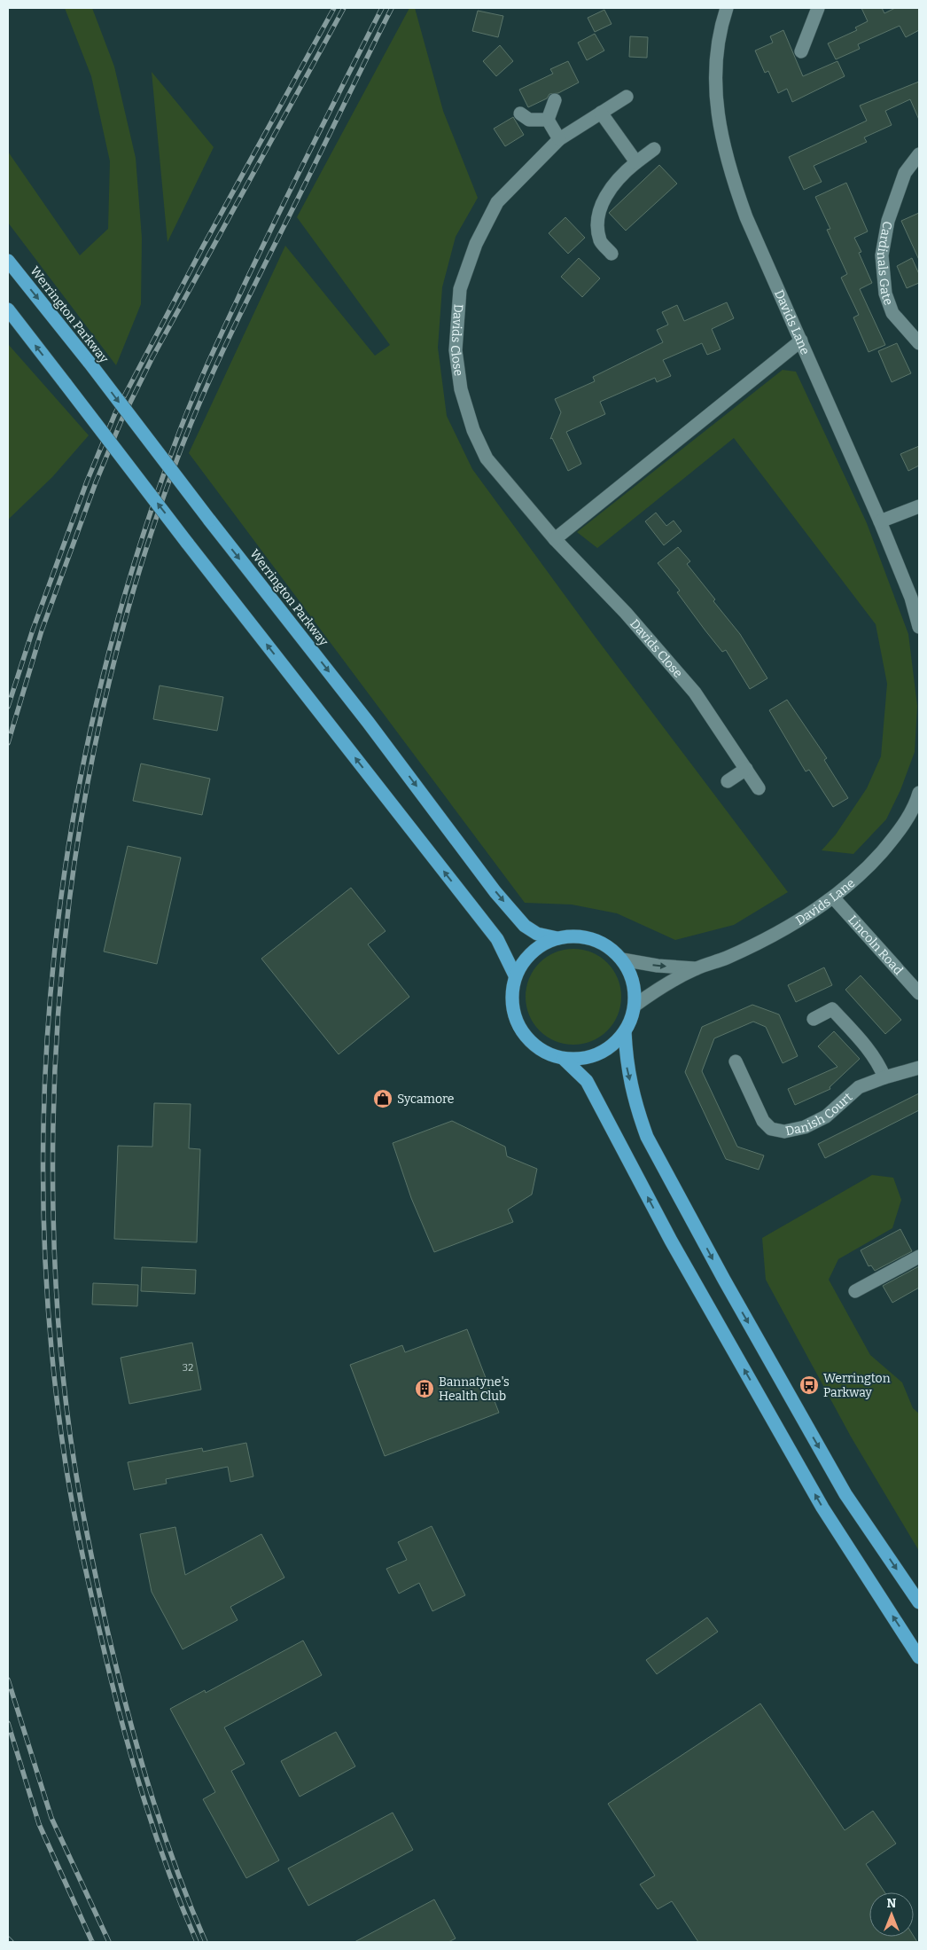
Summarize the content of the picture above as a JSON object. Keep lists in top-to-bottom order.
{
  "streets": {
    "highway": ["Werrington Parkway"],
    "street": [
      "Cardinals Gate",
      "Davids Lane",
      "Davids Close",
      "Lincoln Road",
      "Danish Court"
    ]
  },
  "crossings": [
    ["Werrington Parkway", "Davids Lane"],
    ["Davids Lane", "Lincoln Road"]
  ],
  "places": {
    "shop": ["Sycamore"],
    "bus stop": ["Werrington Parkway"],
    "building": ["Bannatyne's Health Club"]
  },
  "house_numbers": ["32"],
  "north": "top"
}
